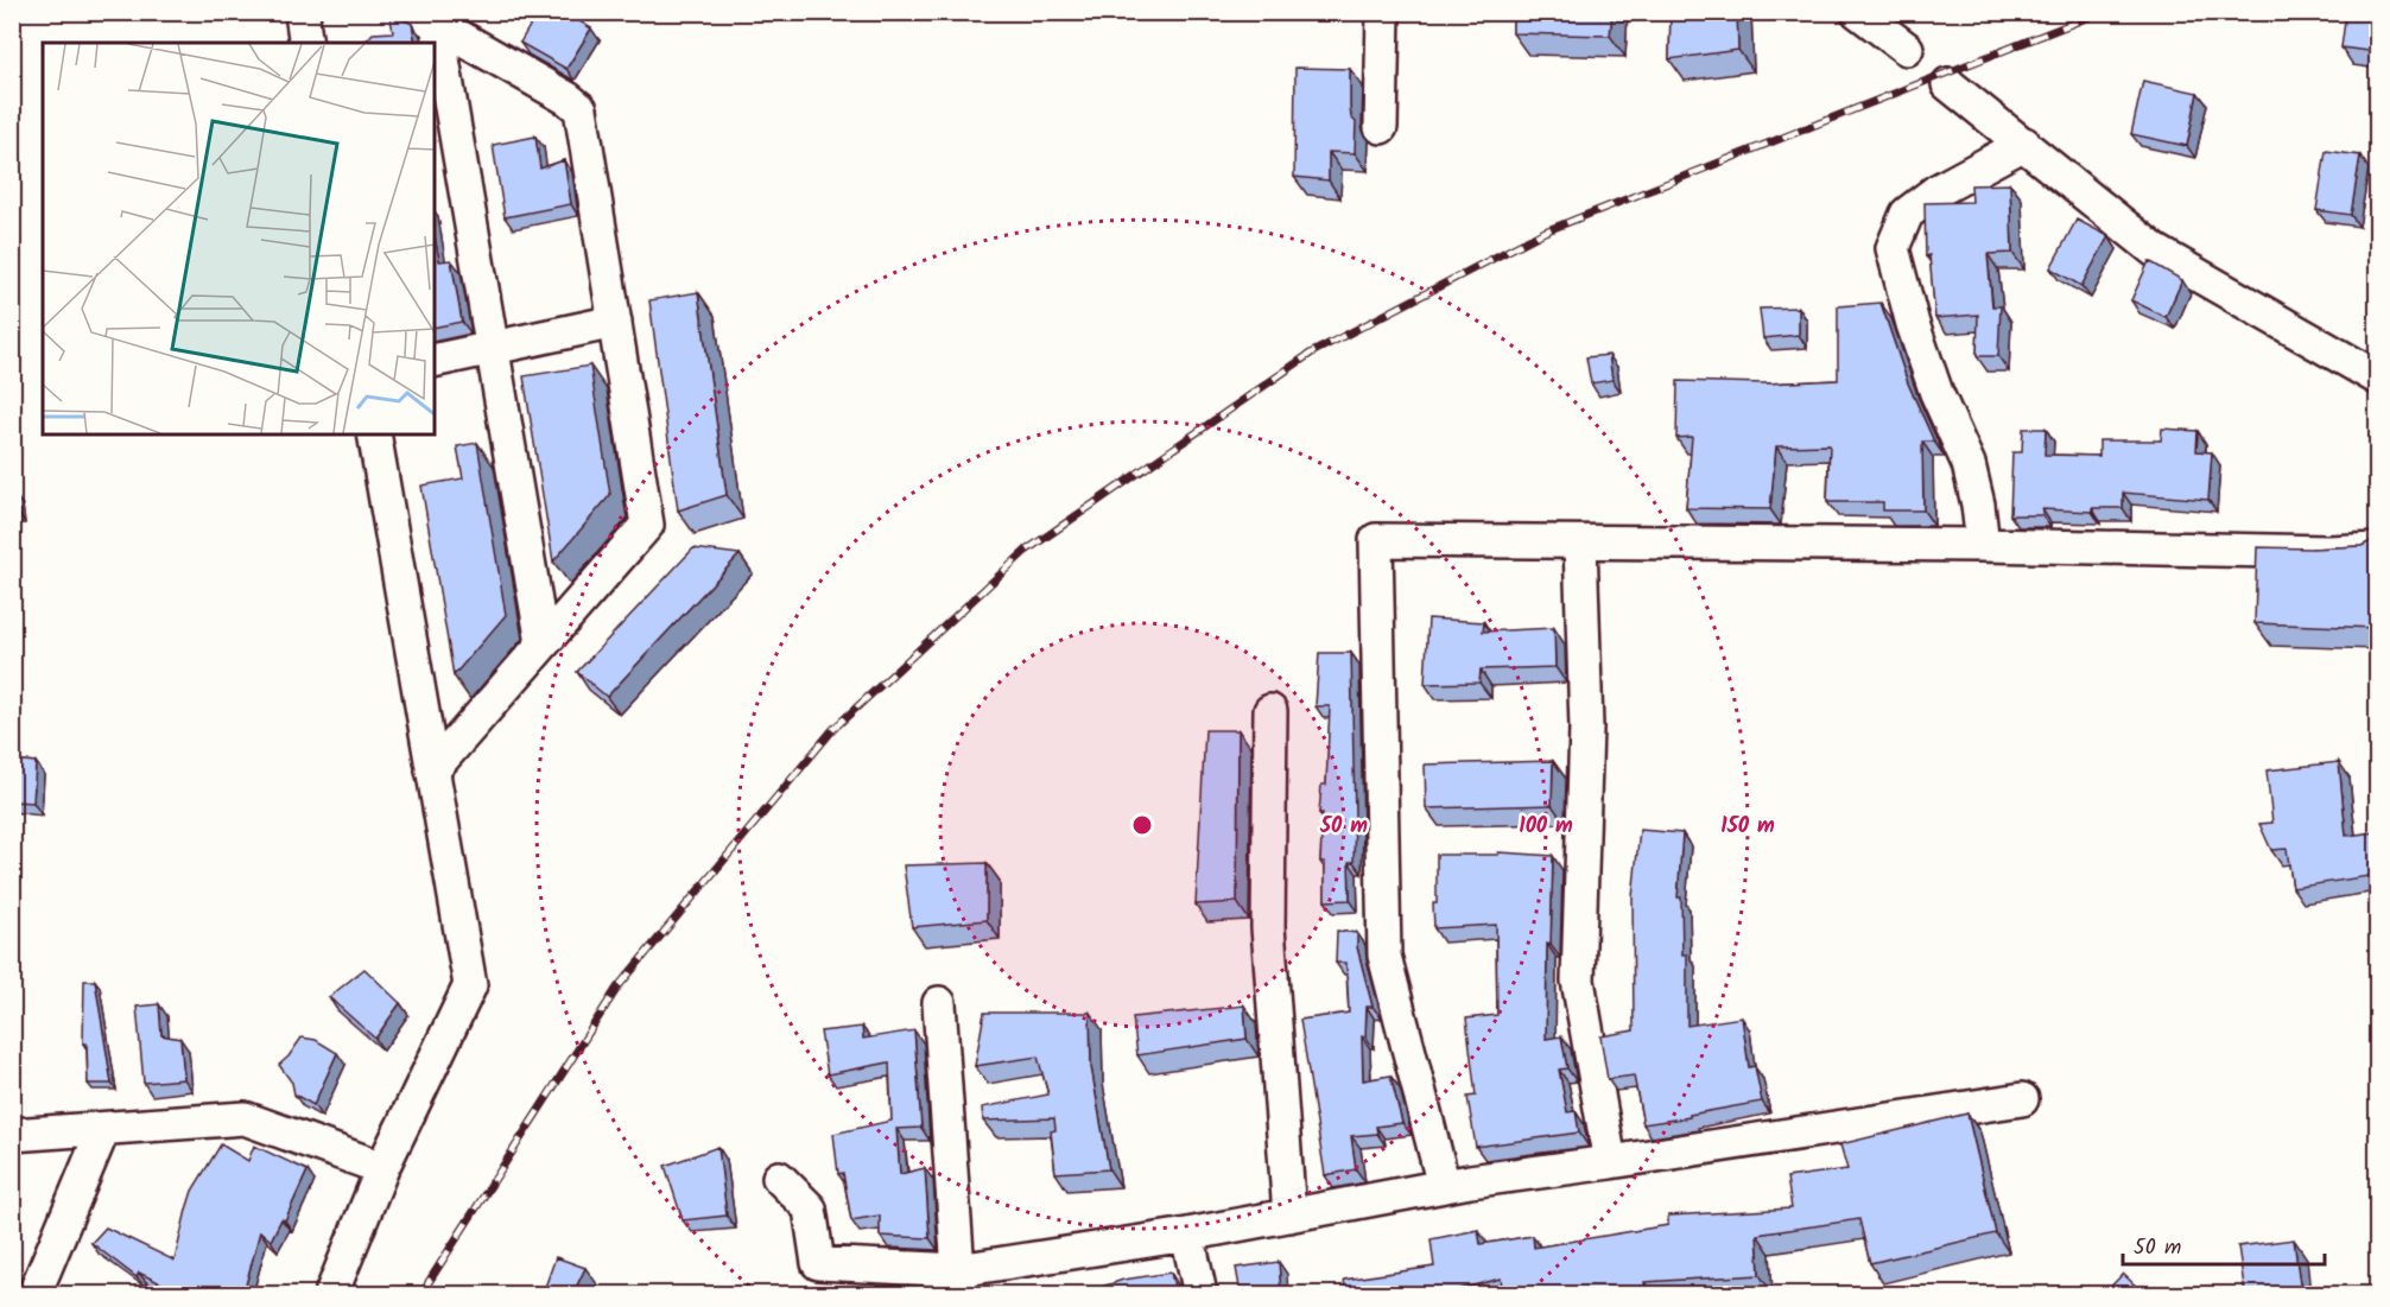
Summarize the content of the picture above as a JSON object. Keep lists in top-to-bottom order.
{
  "scale_bar": "50 m",
  "rings": ["50 m", "100 m", "150 m"]
}
